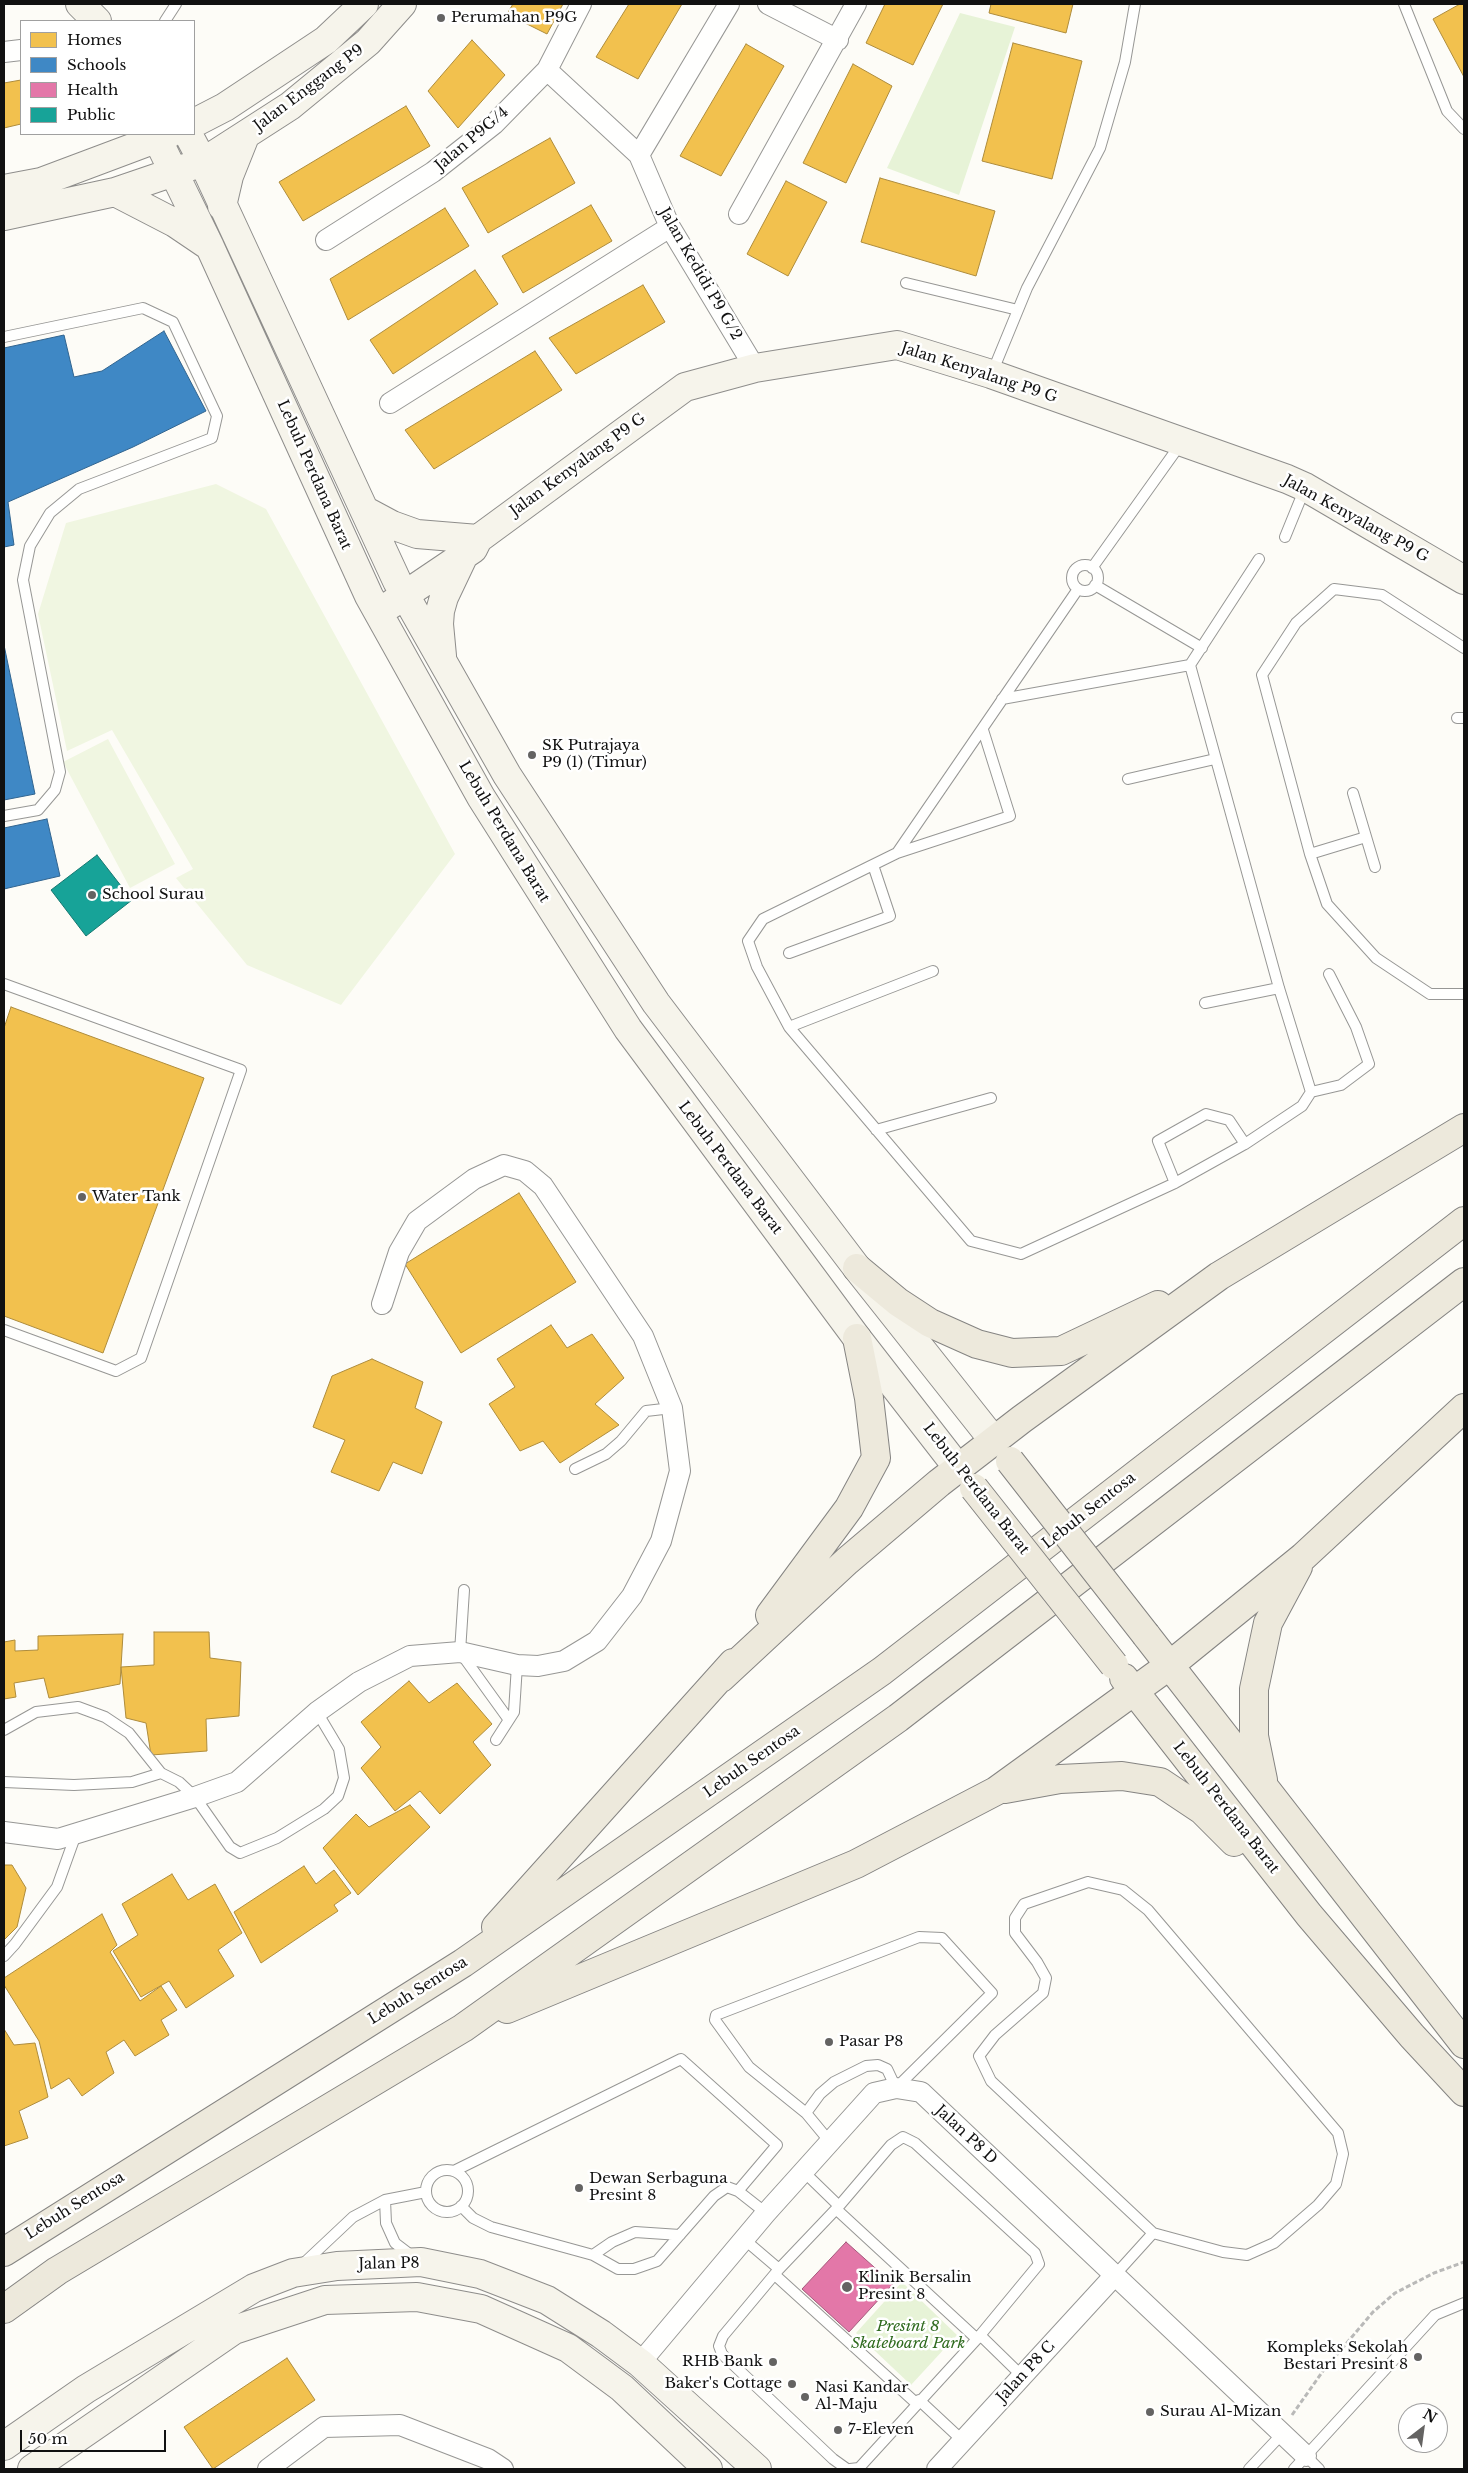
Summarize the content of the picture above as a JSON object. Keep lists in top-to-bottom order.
{
  "streets": {
    "main road": ["Lebuh Perdana Barat", "Lebuh Sentosa"],
    "street": [
      "Jalan Enggang P9",
      "Jalan P9G/4",
      "Jalan Kedidi P9 G/2",
      "Jalan Kenyalang P9 G",
      "Jalan P8 D",
      "Jalan P8",
      "Jalan P8 C"
    ]
  },
  "crossings": [
    ["Jalan Enggang P9", "Lebuh Perdana Barat"],
    ["Jalan P9G/4", "Jalan Kedidi P9 G/2"],
    ["Jalan Kedidi P9 G/2", "Jalan Kenyalang P9 G"],
    ["Jalan Kenyalang P9 G", "Lebuh Perdana Barat"],
    ["Jalan P8 D", "Jalan P8"],
    ["Jalan P8 D", "Jalan P8 C"]
  ],
  "parks": ["Presint 8 Skateboard Park"],
  "places": [
    "Perumahan P9G",
    "SK Putrajaya P9 (1) (Timur)",
    "School Surau",
    "Water Tank",
    "Pasar P8",
    "Dewan Serbaguna Presint 8",
    "Klinik Bersalin Presint 8",
    "Kompleks Sekolah Bestari Presint 8",
    "RHB Bank",
    "Baker's Cottage",
    "Nasi Kandar Al-Maju",
    "Surau Al-Mizan",
    "7-Eleven"
  ],
  "legend": [
    "Homes",
    "Schools",
    "Health",
    "Public"
  ],
  "scale_bar": "50 m",
  "north": "top right"
}
